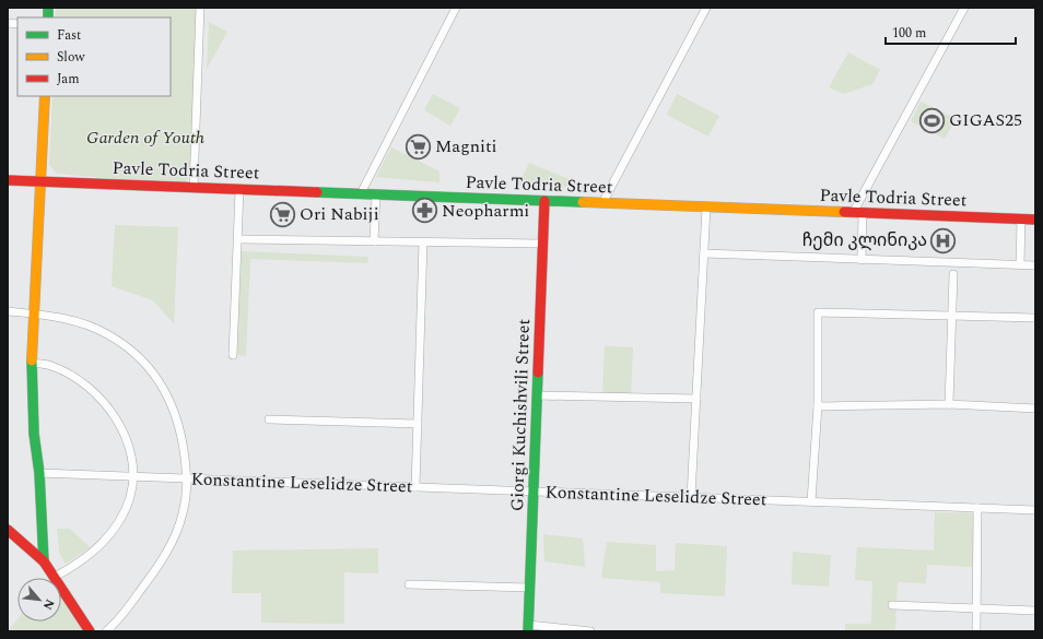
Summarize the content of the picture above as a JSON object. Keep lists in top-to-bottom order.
{
  "streets": {
    "street": ["Pavle Todria Street", "Giorgi Kuchishvili Street", "Konstantine Leselidze Street"]
  },
  "crossings": [
    ["Pavle Todria Street", "Giorgi Kuchishvili Street"],
    ["Giorgi Kuchishvili Street", "Konstantine Leselidze Street"]
  ],
  "parks": ["Garden of Youth"],
  "places": {
    "sports": ["GIGAS25"],
    "supermarket": ["Magniti", "Ori Nabiji"],
    "pharmacy": ["Neopharmi"],
    "hospital": ["ჩემი კლინიკა"]
  },
  "legend": ["Fast", "Slow", "Jam"],
  "scale_bar": "100 m",
  "north": "bottom right"
}
